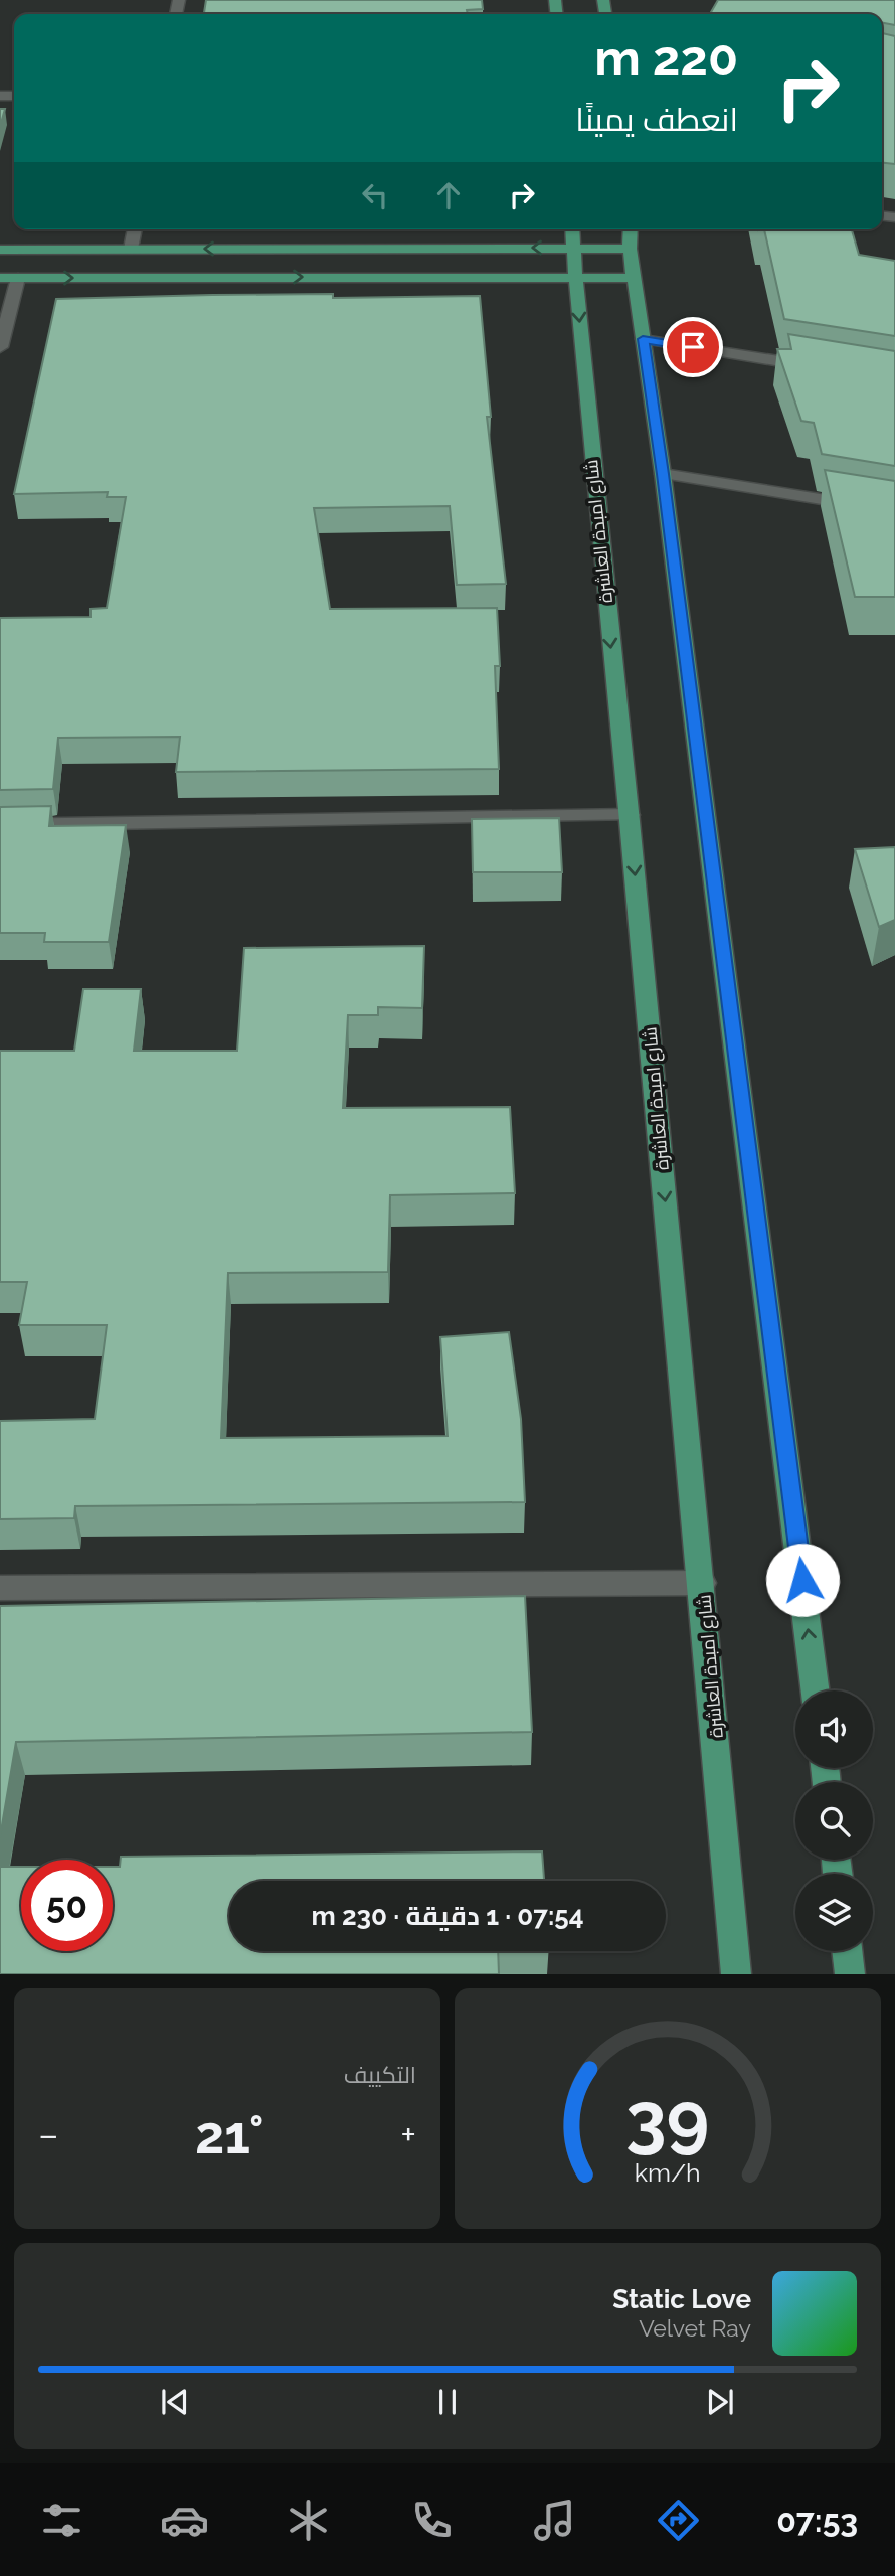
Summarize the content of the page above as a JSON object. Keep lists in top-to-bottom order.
{
  "streets": {
    "main road": ["شارع امبدة العاشرة"]
  },
  "page": {
    "turn": ["220 m", "انعطف يمينًا"],
    "limit": "50",
    "trip": "07:54 · 1 دقيقة · 230 m",
    "tile": "التكييف",
    "heat": ["−", "21°", "+"],
    "song": ["Static Love", "Velvet Ray"],
    "tabs": "07:53",
    "gauge": ["39", "km/h"]
  }
}
